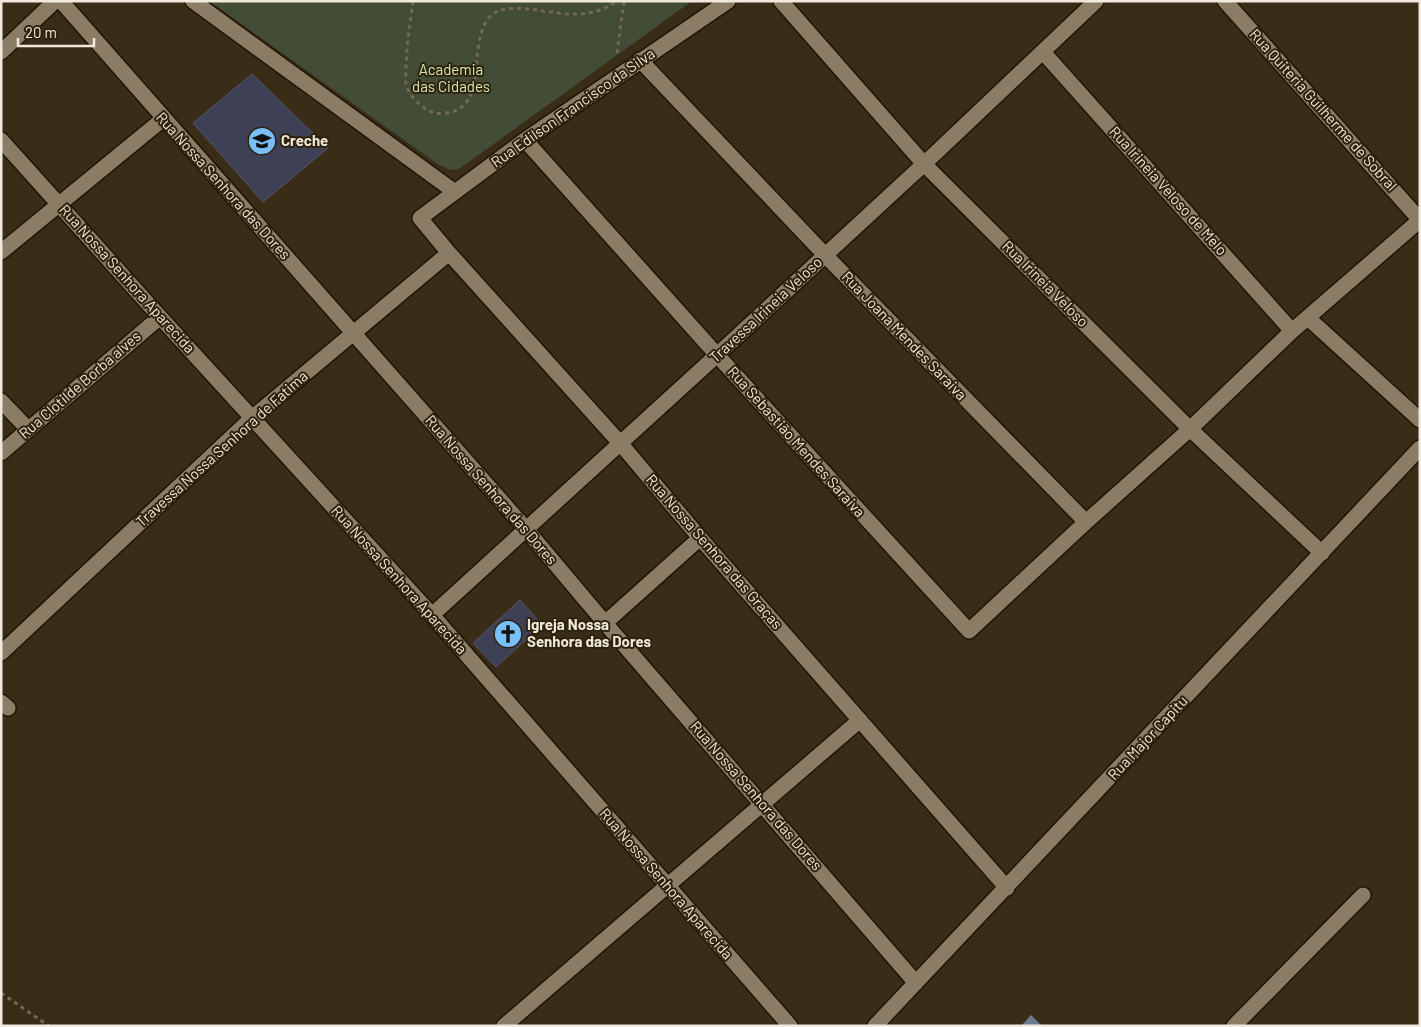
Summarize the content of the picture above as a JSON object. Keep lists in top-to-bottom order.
{
  "streets": {
    "street": [
      "Rua Edilson Francisco da Silva",
      "Rua Quiteria Guilherme de Sobral",
      "Rua Nossa Senhora das Dores",
      "Rua Irineia Veloso de Melo",
      "Rua Nossa Senhora Aparecida",
      "Rua Irineia Veloso",
      "Travessa Irineia Veloso",
      "Rua Joana Mendes Saraiva",
      "Rua Clotilde Borba alves",
      "Rua Sebastião Mendes Saraiva",
      "Travessa Nossa Senhora de Fatima",
      "Rua Nossa Senhora das Graças",
      "Rua Major Capitu"
    ]
  },
  "crossings": [
    ["Rua Edilson Francisco da Silva", "Rua Joana Mendes Saraiva"],
    ["Rua Edilson Francisco da Silva", "Rua Sebastião Mendes Saraiva"],
    ["Rua Edilson Francisco da Silva", "Rua Nossa Senhora das Graças"],
    ["Rua Nossa Senhora das Dores", "Travessa Irineia Veloso"],
    ["Rua Nossa Senhora das Dores", "Travessa Nossa Senhora de Fatima"],
    ["Rua Nossa Senhora das Dores", "Rua Major Capitu"],
    ["Rua Irineia Veloso de Melo", "Travessa Irineia Veloso"],
    ["Rua Nossa Senhora Aparecida", "Travessa Irineia Veloso"],
    ["Rua Nossa Senhora Aparecida", "Rua Clotilde Borba alves"],
    ["Rua Nossa Senhora Aparecida", "Travessa Nossa Senhora de Fatima"],
    ["Rua Irineia Veloso", "Travessa Irineia Veloso"],
    ["Rua Irineia Veloso", "Rua Major Capitu"],
    ["Travessa Irineia Veloso", "Rua Joana Mendes Saraiva"],
    ["Travessa Irineia Veloso", "Rua Sebastião Mendes Saraiva"],
    ["Travessa Irineia Veloso", "Rua Nossa Senhora das Graças"],
    ["Rua Joana Mendes Saraiva", "Rua Sebastião Mendes Saraiva"],
    ["Travessa Nossa Senhora de Fatima", "Rua Nossa Senhora das Graças"],
    ["Rua Nossa Senhora das Graças", "Rua Major Capitu"]
  ],
  "parks": ["Academia das Cidades"],
  "places": {
    "school or university": ["Creche"],
    "church": ["Igreja Nossa Senhora das Dores"]
  },
  "scale_bar": "20 m"
}
